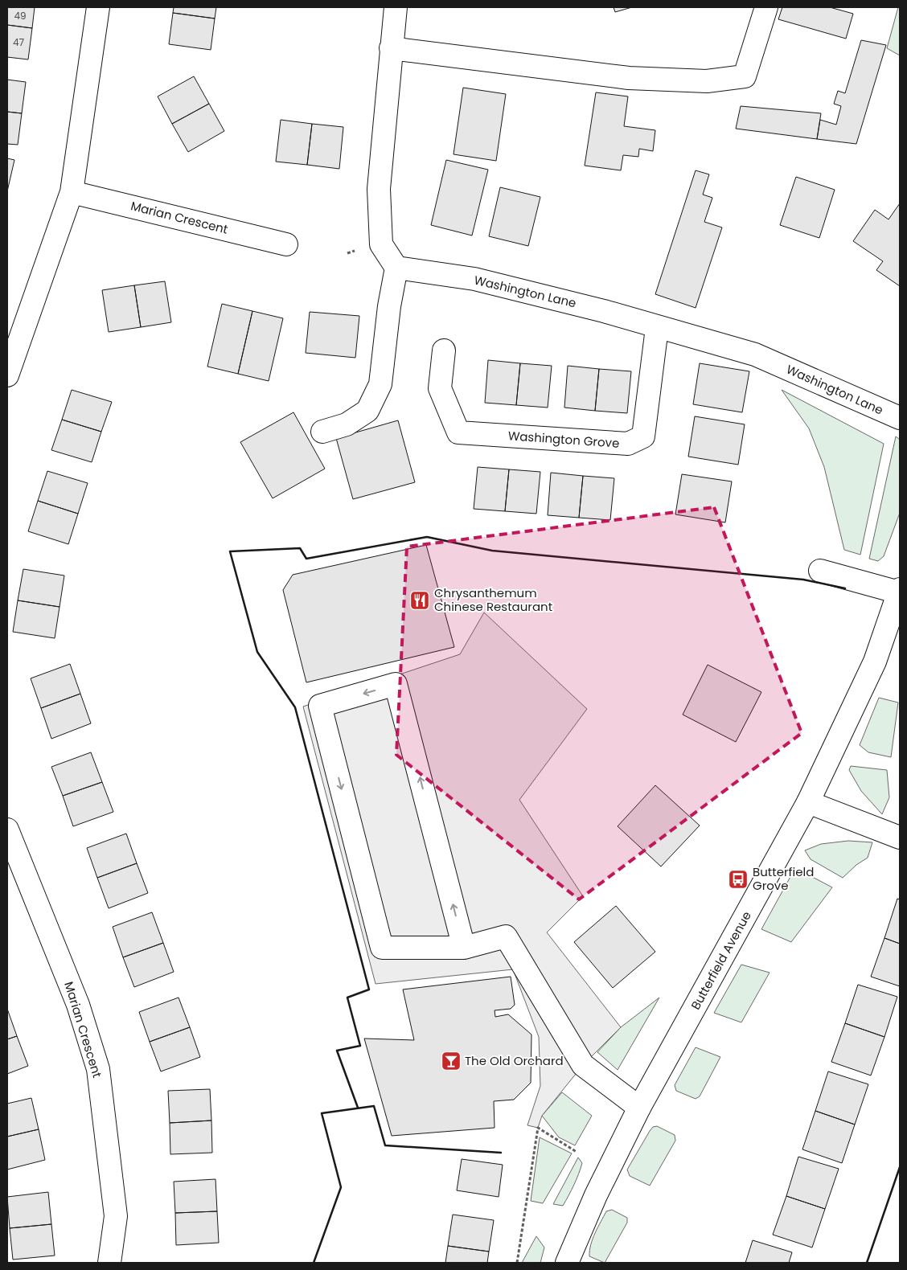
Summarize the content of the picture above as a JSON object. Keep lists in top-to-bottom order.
{
  "streets": {
    "street": [
      "Marian Crescent",
      "Washington Lane",
      "Washington Grove",
      "Butterfield Avenue"
    ]
  },
  "crossings": [
    ["Washington Lane", "Washington Grove"]
  ],
  "places": {
    "restaurant": ["Chrysanthemum Chinese Restaurant"],
    "bus stop": ["Butterfield Grove"],
    "bar": ["The Old Orchard"]
  },
  "house_numbers": ["49", "47"]
}
